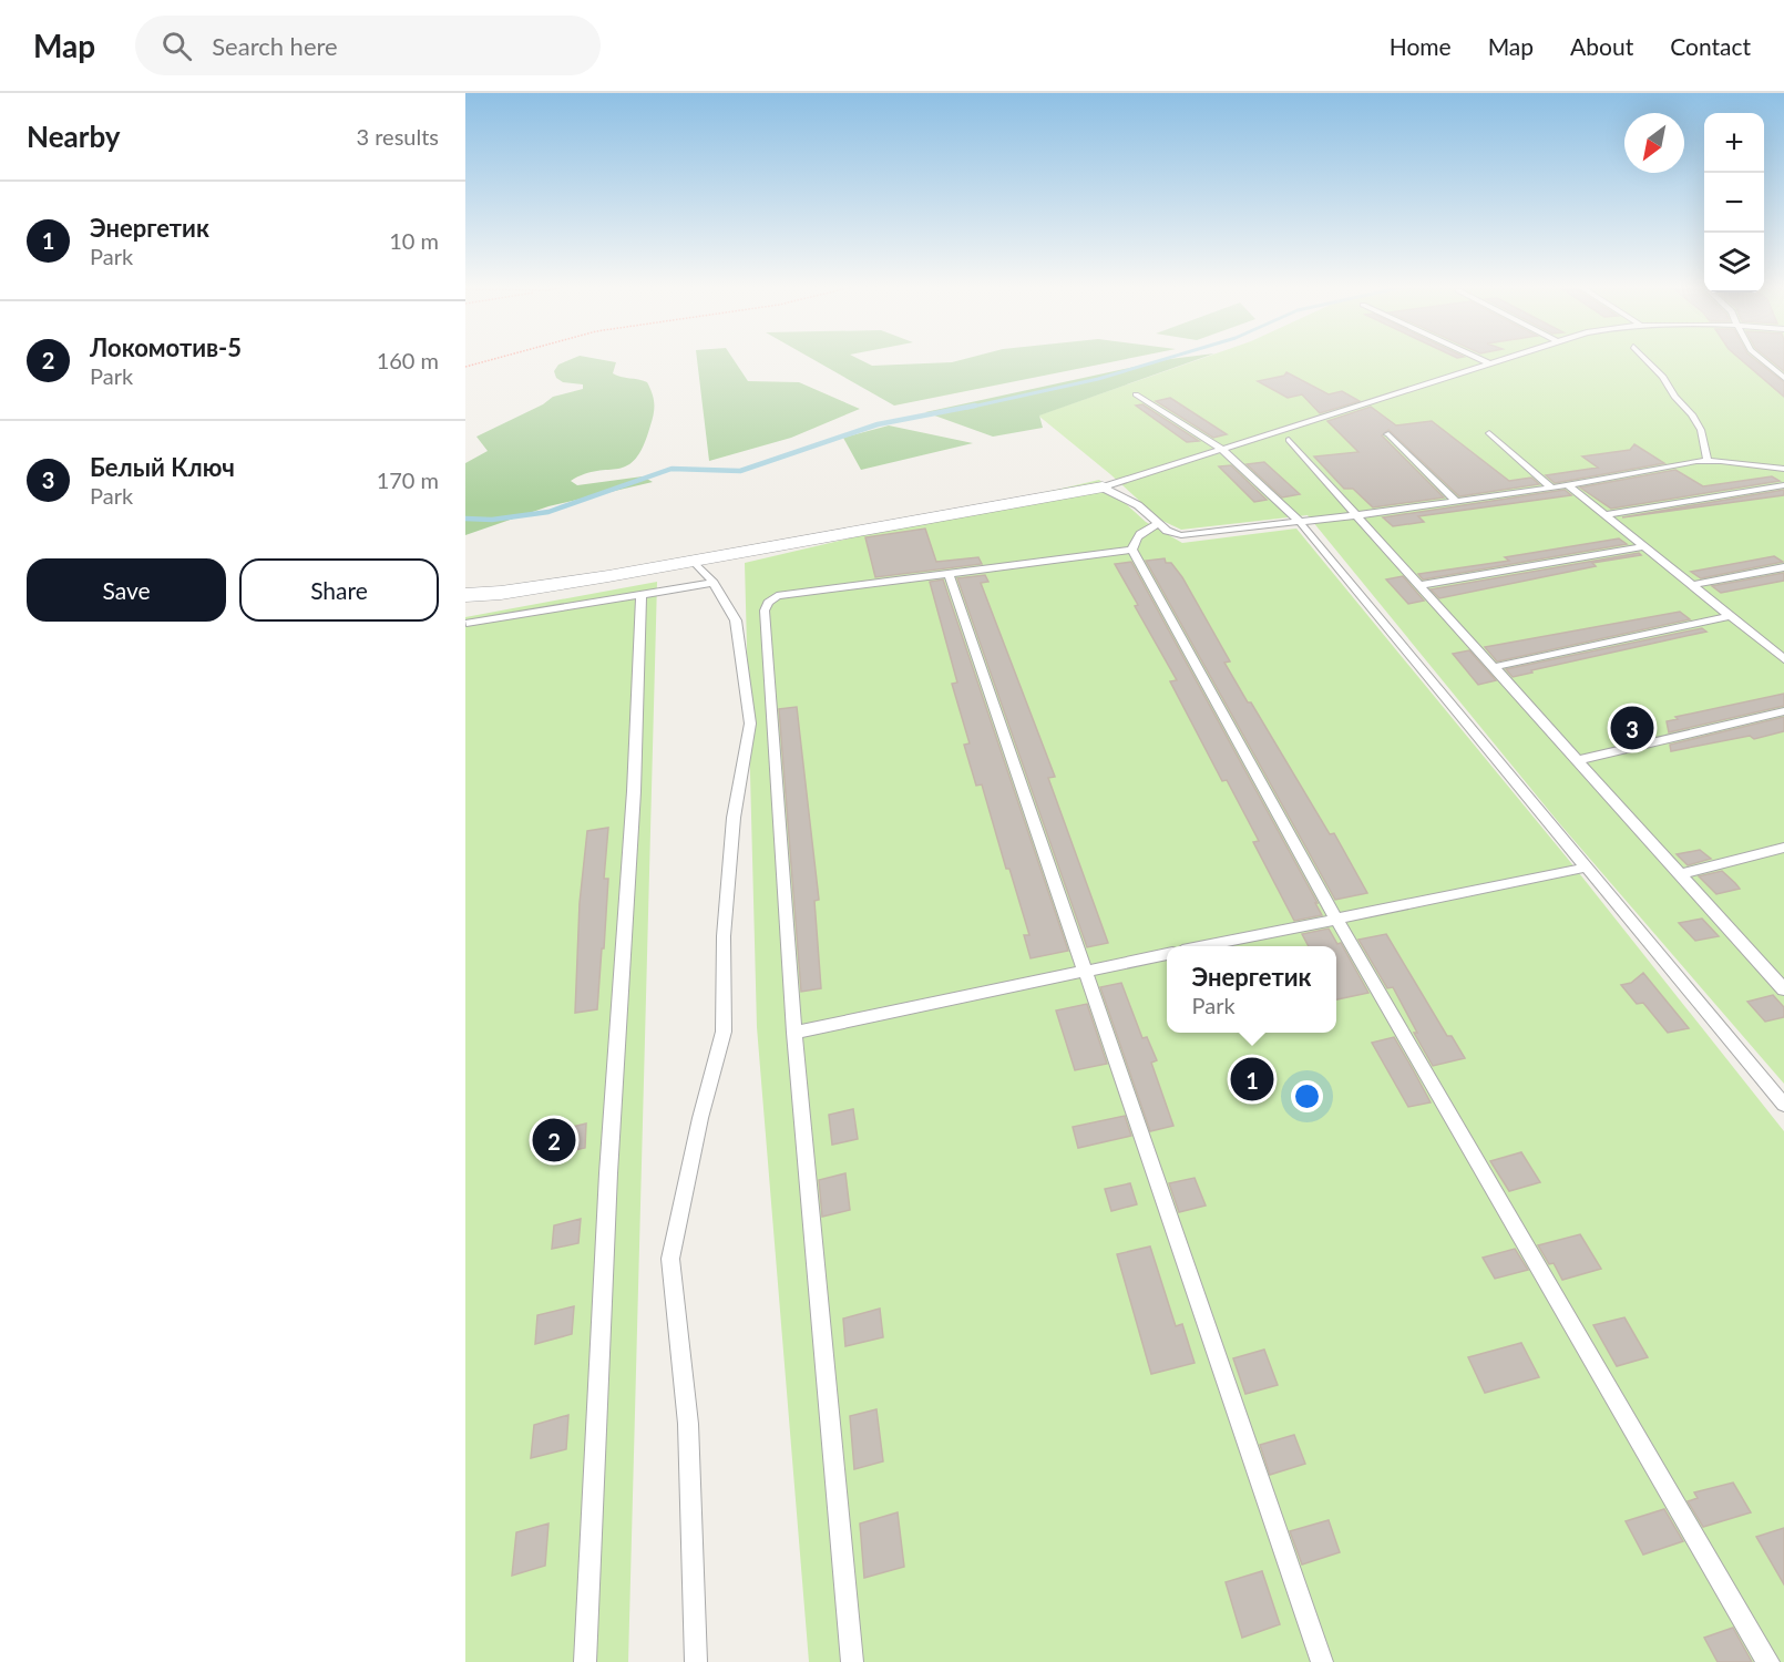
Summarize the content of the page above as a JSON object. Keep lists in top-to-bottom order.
{
  "north": "bottom left",
  "page": {
    "header": "Map",
    "search": "Search here",
    "nav": [
      "Home",
      "Map",
      "About",
      "Contact"
    ],
    "heading": ["Nearby", "3 results"],
    "map_buttons": ["+", "−"],
    "list": [
      {
        "mark": "1",
        "name": "Энергетик",
        "note": "Park",
        "value": "10 m"
      },
      {
        "mark": "2",
        "name": "Локомотив-5",
        "note": "Park",
        "value": "160 m"
      },
      {
        "mark": "3",
        "name": "Белый Ключ",
        "note": "Park",
        "value": "170 m"
      }
    ],
    "buttons": ["Save", "Share"],
    "pins": ["3", "1", "2"],
    "popup": ["Энергетик", "Park"]
  }
}
